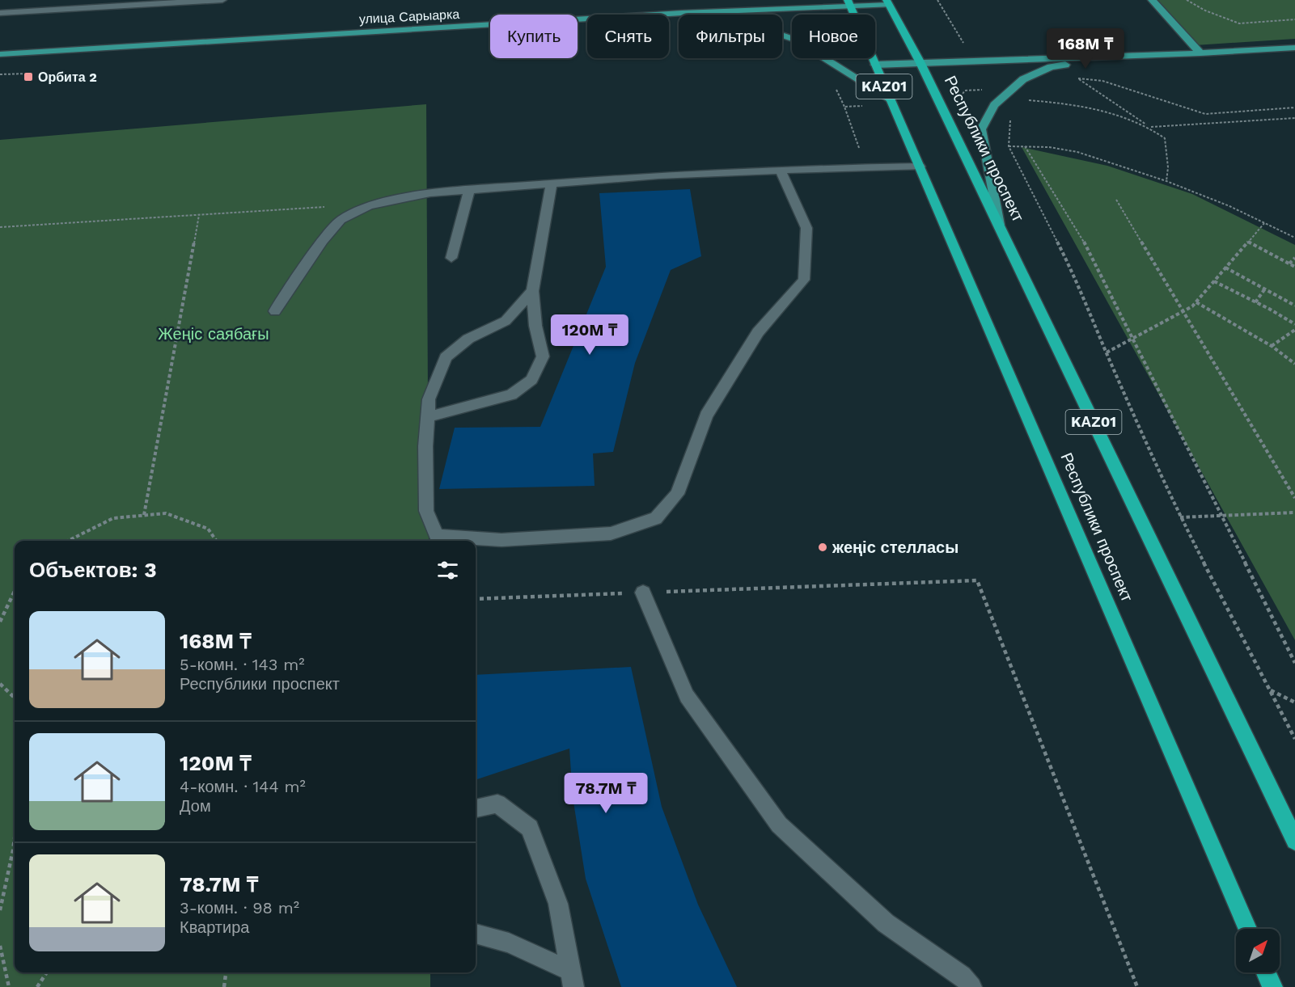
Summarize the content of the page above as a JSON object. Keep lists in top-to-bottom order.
{
  "streets": {
    "highway": ["KАZ01", "Республики проспект"],
    "main road": ["улица Сарыарка"]
  },
  "crossings": [
    ["улица Сарыарка", "Республики проспект"]
  ],
  "parks": ["Жеңіс саябағы"],
  "places": {
    "transit": ["Орбита 2"],
    "other": ["жеңіс стелласы"]
  },
  "north": "top right",
  "page": {
    "chip": [
      "Купить",
      "Снять",
      "Фильтры",
      "Новое"
    ],
    "price": ["168M ₸", "120M ₸", "78.7M ₸"],
    "heading": "Объектов: 3",
    "list": [
      {
        "name": "168M ₸",
        "note": "5-комн. · 143 m² · Республики проспект"
      },
      {
        "name": "120M ₸",
        "note": "4-комн. · 144 m² · Дом"
      },
      {
        "name": "78.7M ₸",
        "note": "3-комн. · 98 m² · Квартира"
      }
    ]
  }
}
